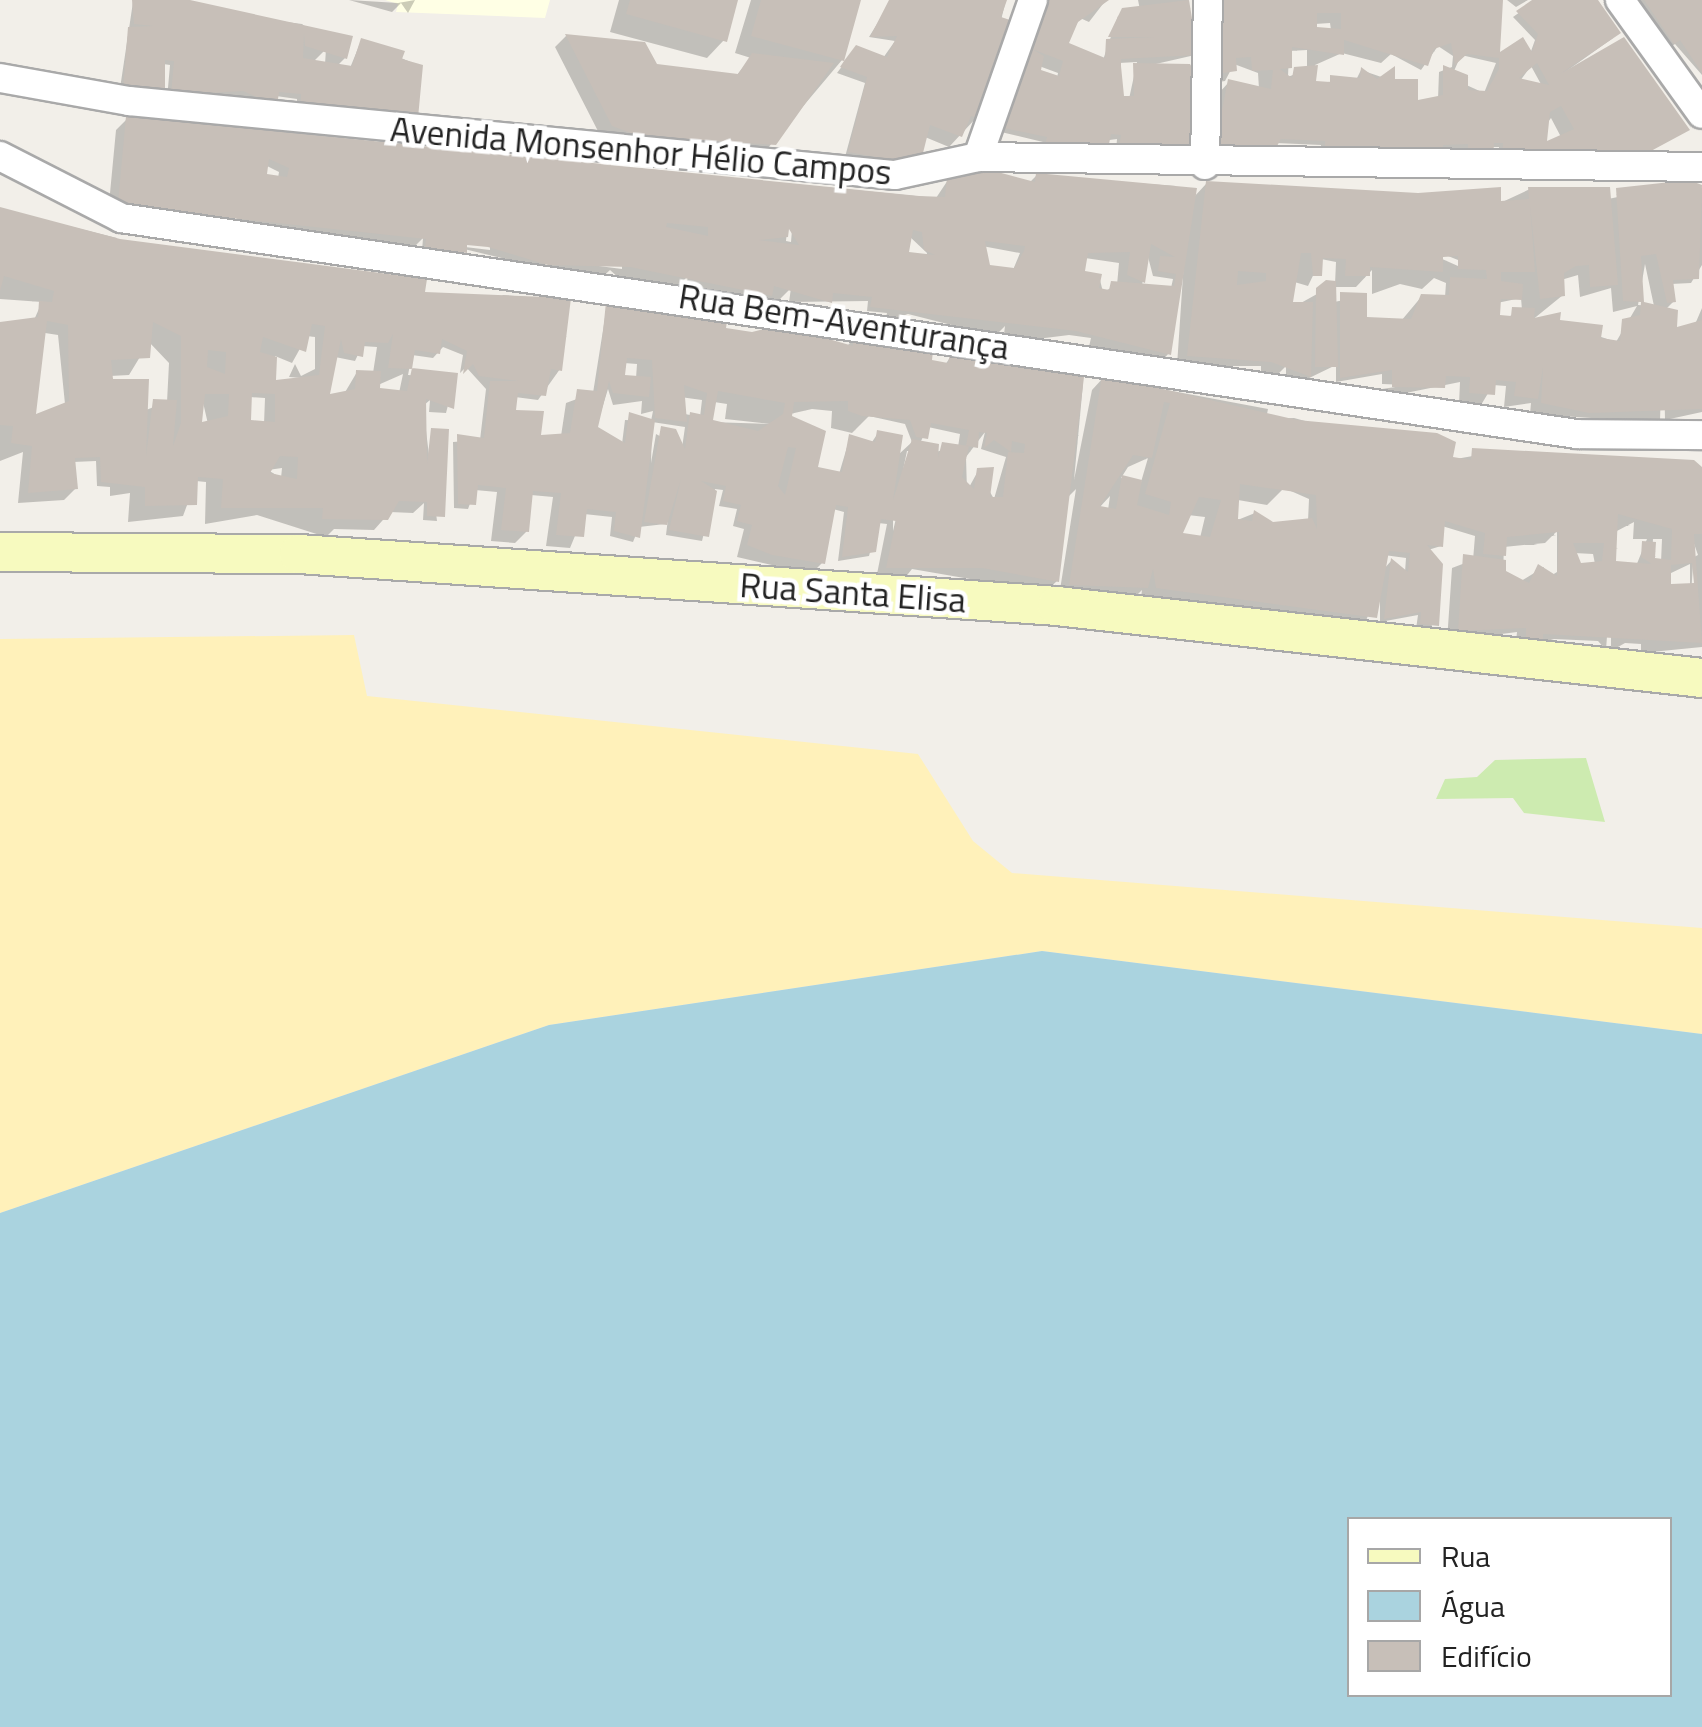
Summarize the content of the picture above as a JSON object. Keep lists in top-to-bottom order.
{
  "streets": {
    "main road": ["Rua Santa Elisa"],
    "street": ["Avenida Monsenhor Hélio Campos", "Rua Bem-Aventurança"]
  },
  "legend": ["Rua", "Água", "Edifício"]
}
